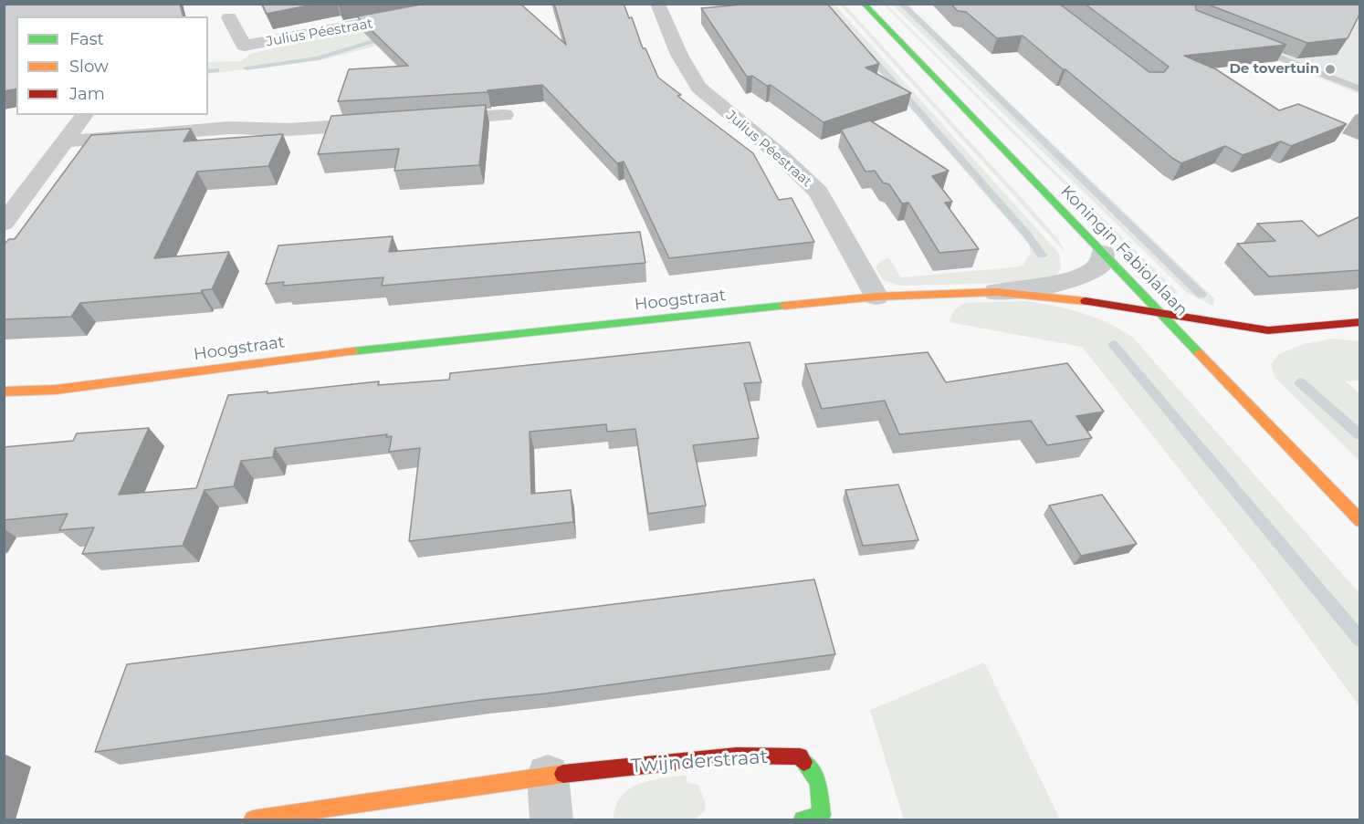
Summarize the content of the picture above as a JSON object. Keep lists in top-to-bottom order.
{
  "streets": {
    "street": [
      "Julius Péestraat",
      "Koningin Fabiolalaan",
      "Hoogstraat",
      "Twijnderstraat"
    ]
  },
  "crossings": [
    ["Julius Péestraat", "Hoogstraat"],
    ["Koningin Fabiolalaan", "Hoogstraat"]
  ],
  "places": ["De tovertuin"],
  "legend": ["Fast", "Slow", "Jam"]
}
